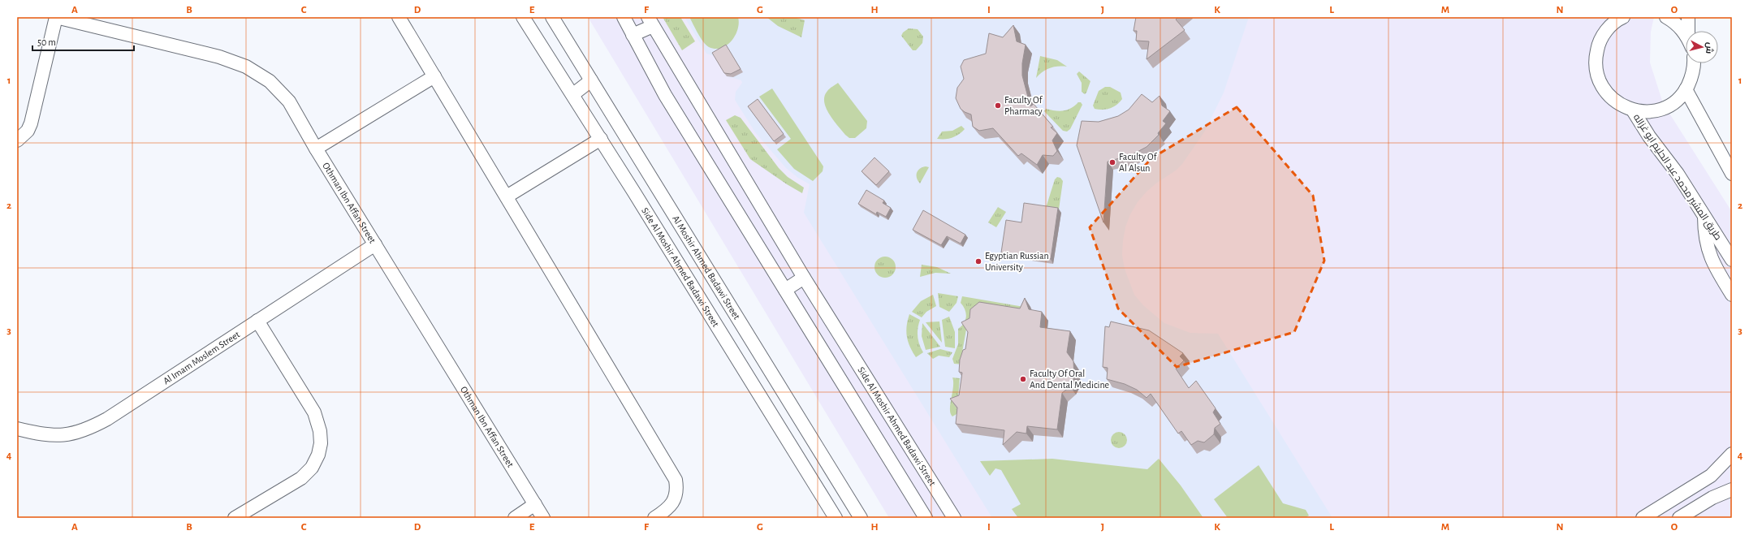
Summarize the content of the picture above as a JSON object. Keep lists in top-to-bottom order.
{
  "streets": {
    "street": [
      "طريق المشير محمد عبد الحليم ابو غزاله",
      "Othman Ibn Affan Street",
      "Side Al Moshir Ahmed Badawi Street",
      "Al Moshir Ahmed Badawi Street",
      "Al Imam Moslem Street"
    ]
  },
  "crossings": [
    ["Othman Ibn Affan Street", "Al Imam Moslem Street"]
  ],
  "places": [
    "Faculty Of Pharmacy",
    "Faculty Of Al Alsun",
    "Egyptian Russian University",
    "Faculty Of Oral And Dental Medicine"
  ],
  "scale_bar": "50 m",
  "north": "right",
  "grid": {
    "columns": [
      "A",
      "B",
      "C",
      "D",
      "E",
      "F",
      "G",
      "H",
      "I",
      "J",
      "K",
      "L",
      "M",
      "N",
      "O"
    ],
    "rows": [
      "1",
      "2",
      "3",
      "4"
    ]
  }
}
